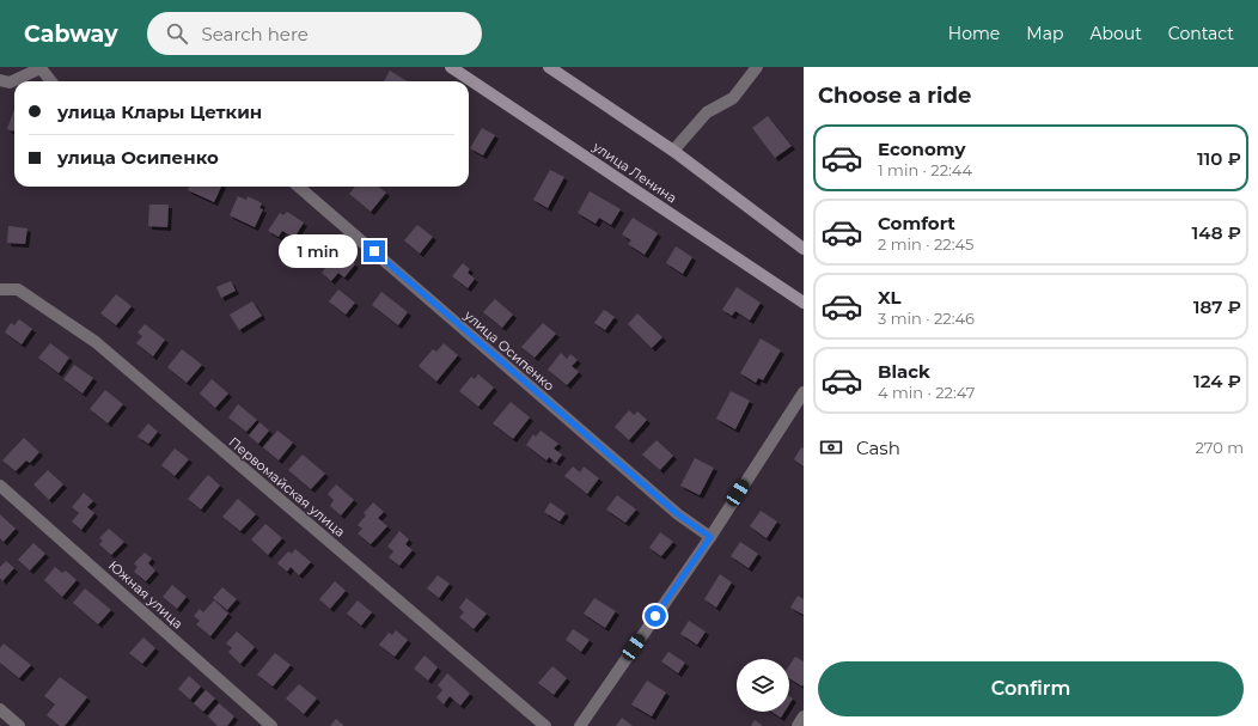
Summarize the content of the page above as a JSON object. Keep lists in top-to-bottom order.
{
  "streets": {
    "main road": ["улица Ленина"],
    "street": ["улица Осипенко", "Первомайская улица", "Южная улица"]
  },
  "page": {
    "header": "Cabway",
    "search": "Search here",
    "nav": [
      "Home",
      "Map",
      "About",
      "Contact"
    ],
    "heading": "Choose a ride",
    "banner": ["улица Клары Цеткин", "улица Осипенко"],
    "list": [
      {
        "name": "Economy",
        "note": "1 min · 22:44",
        "value": "110 ₽"
      },
      {
        "name": "Comfort",
        "note": "2 min · 22:45",
        "value": "148 ₽"
      },
      {
        "name": "XL",
        "note": "3 min · 22:46",
        "value": "187 ₽"
      },
      {
        "name": "Black",
        "note": "4 min · 22:47",
        "value": "124 ₽"
      }
    ],
    "bubble": "1 min",
    "pay": ["Cash", "270 m"],
    "buttons": "Confirm"
  }
}
